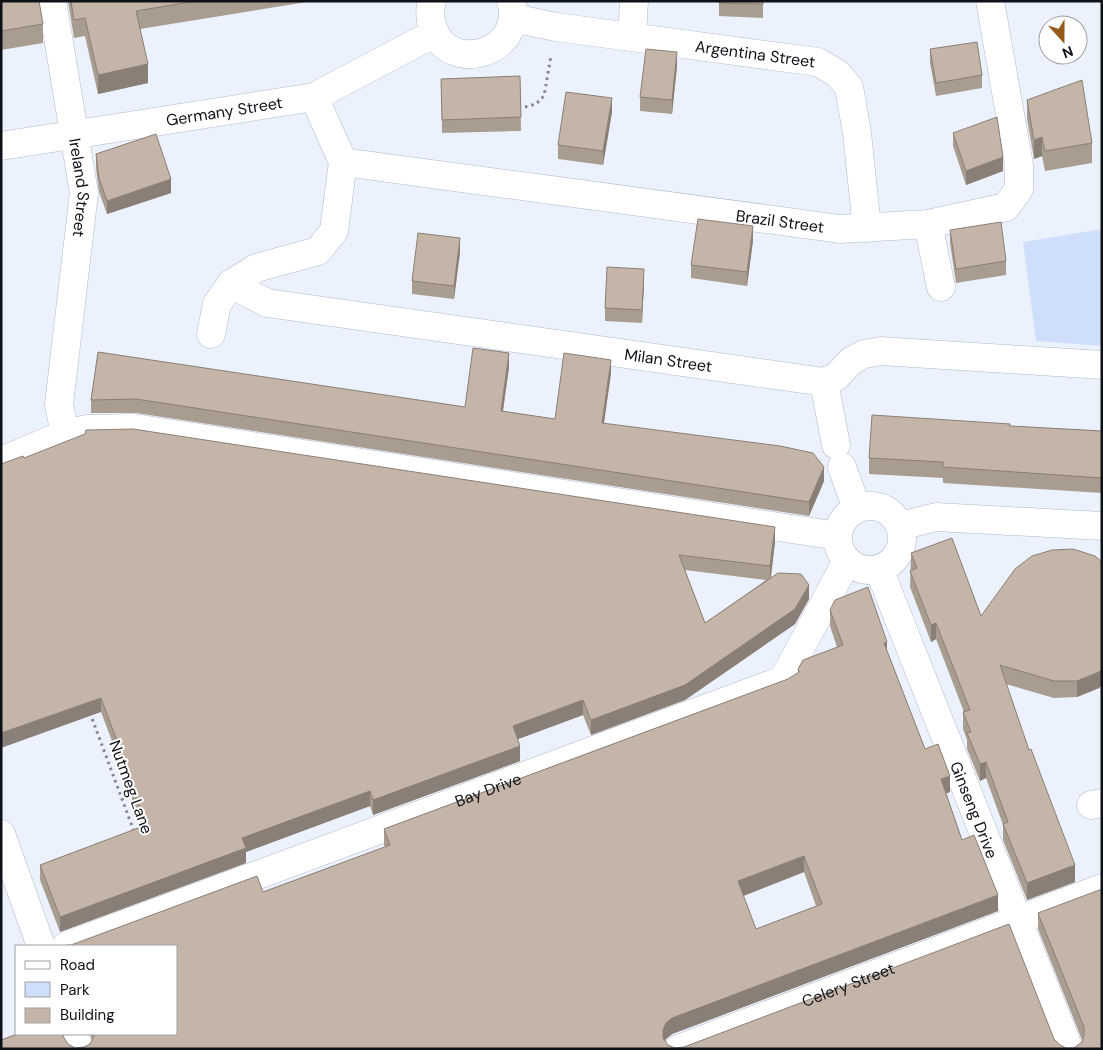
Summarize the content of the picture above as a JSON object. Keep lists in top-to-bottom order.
{
  "streets": {
    "street": [
      "Argentina Street",
      "Germany Street",
      "Ireland Street",
      "Brazil Street",
      "Milan Street",
      "Bay Drive",
      "Ginseng Drive",
      "Celery Street"
    ],
    "path": ["Nutmeg Lane"]
  },
  "crossings": [
    ["Argentina Street", "Brazil Street"],
    ["Germany Street", "Ireland Street"],
    ["Bay Drive", "Ginseng Drive"],
    ["Ginseng Drive", "Celery Street"]
  ],
  "legend": ["Road", "Park", "Building"],
  "north": "bottom"
}
